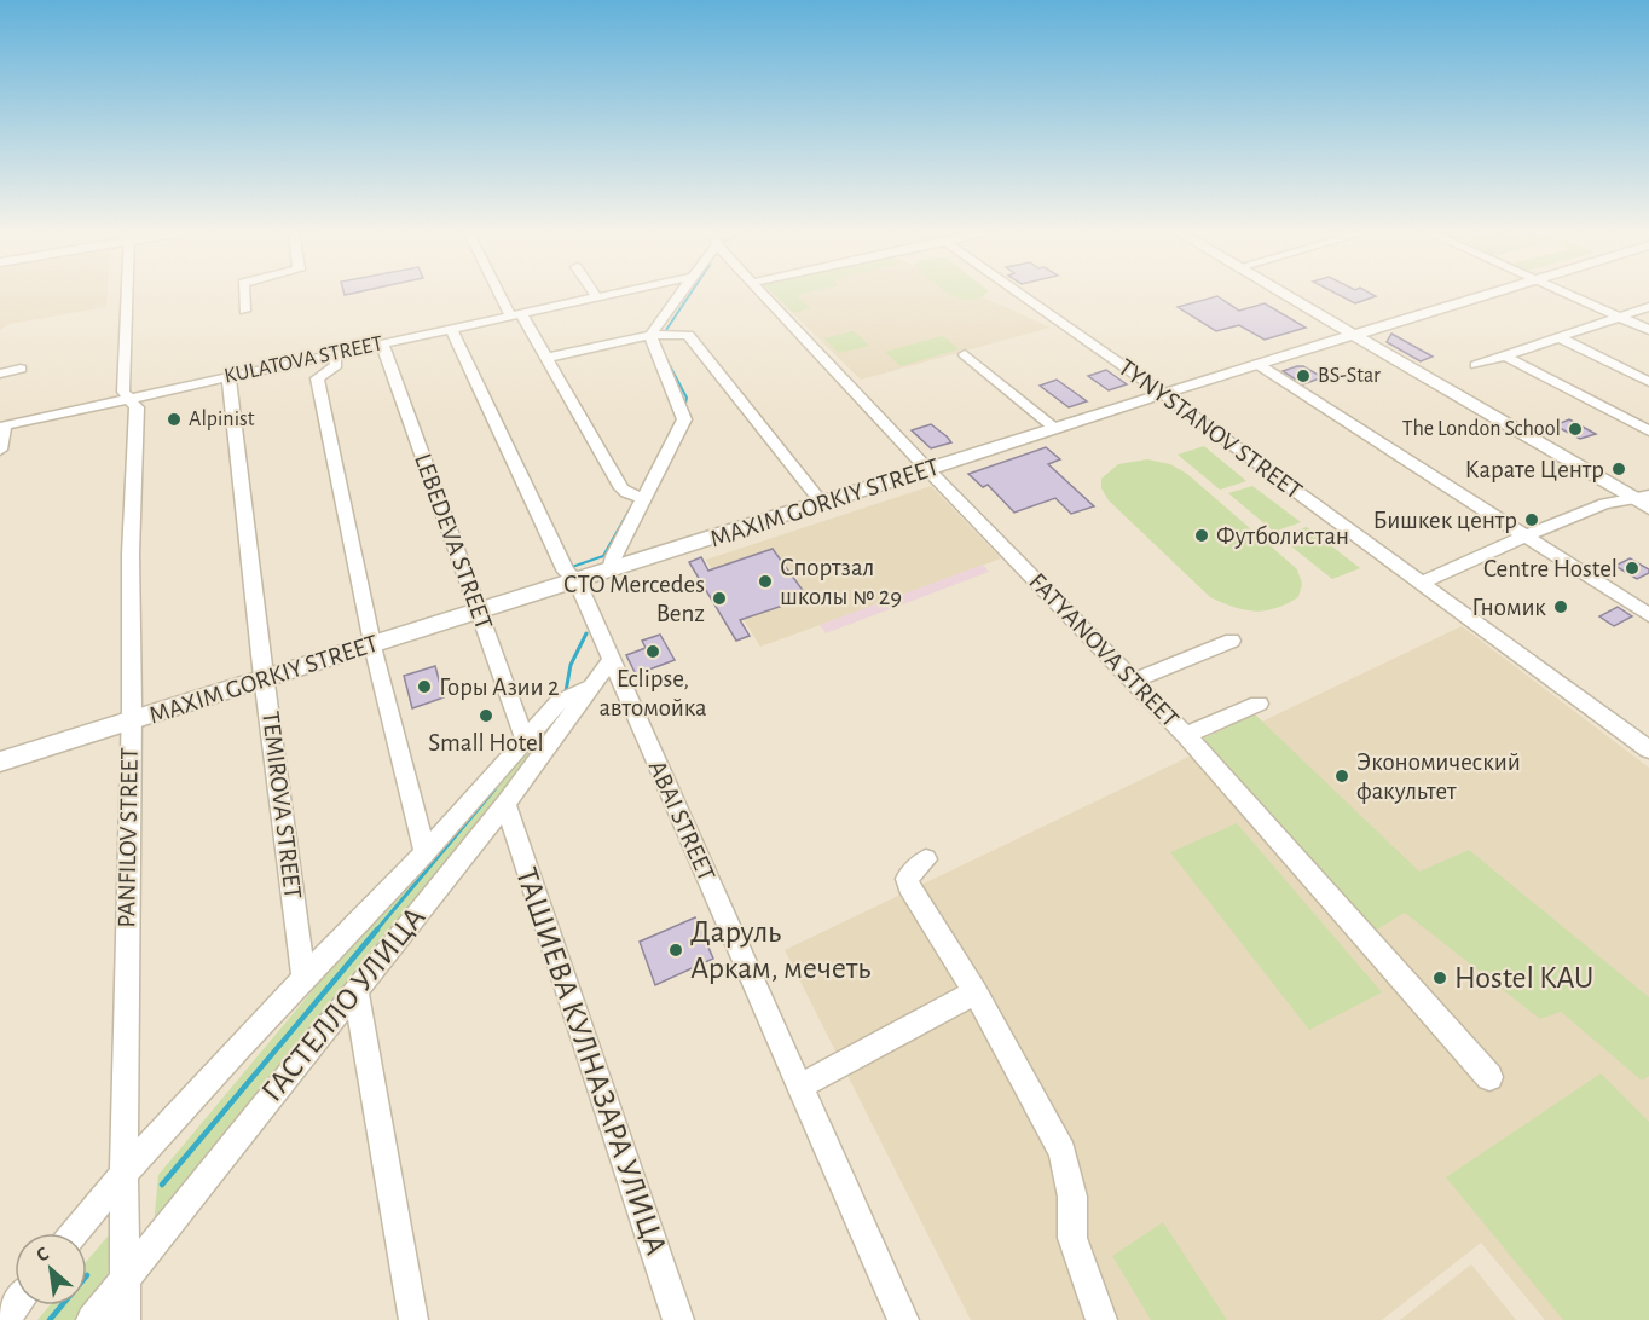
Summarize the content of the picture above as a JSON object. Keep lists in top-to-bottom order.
{
  "streets": {
    "main road": ["MAXIM GORKIY STREET"],
    "street": [
      "KULATOVA STREET",
      "TYNYSTANOV STREET",
      "LEBEDEVA STREET",
      "FATYANOVA STREET",
      "TEMIROVA STREET",
      "ABAI STREET",
      "PANFILOV STREET",
      "ГАСТЕЛЛО УЛИЦА",
      "ТАШИЕВА КУЛНАЗАРА УЛИЦА"
    ]
  },
  "crossings": [
    ["KULATOVA STREET", "LEBEDEVA STREET"],
    ["KULATOVA STREET", "TEMIROVA STREET"],
    ["KULATOVA STREET", "ABAI STREET"],
    ["KULATOVA STREET", "PANFILOV STREET"],
    ["TYNYSTANOV STREET", "MAXIM GORKIY STREET"],
    ["MAXIM GORKIY STREET", "LEBEDEVA STREET"],
    ["MAXIM GORKIY STREET", "FATYANOVA STREET"],
    ["MAXIM GORKIY STREET", "TEMIROVA STREET"],
    ["MAXIM GORKIY STREET", "ABAI STREET"],
    ["MAXIM GORKIY STREET", "PANFILOV STREET"],
    ["LEBEDEVA STREET", "ГАСТЕЛЛО УЛИЦА"],
    ["TEMIROVA STREET", "ГАСТЕЛЛО УЛИЦА"],
    ["ABAI STREET", "ГАСТЕЛЛО УЛИЦА"],
    ["PANFILOV STREET", "ГАСТЕЛЛО УЛИЦА"],
    ["ГАСТЕЛЛО УЛИЦА", "ТАШИЕВА КУЛНАЗАРА УЛИЦА"]
  ],
  "places": [
    "BS-Star",
    "Alpinist",
    "The London School",
    "Карате Центр",
    "Бишкек центр",
    "Футболистан",
    "Centre Hostel",
    "Спортзал школы № 29",
    "СТО Mercedes Benz",
    "Гномик",
    "Eclipse, автомойка",
    "Горы Азии 2",
    "Small Hotel",
    "Экономический факультет",
    "Даруль Аркам, мечеть",
    "Hostel KAU"
  ],
  "north": "top left"
}
